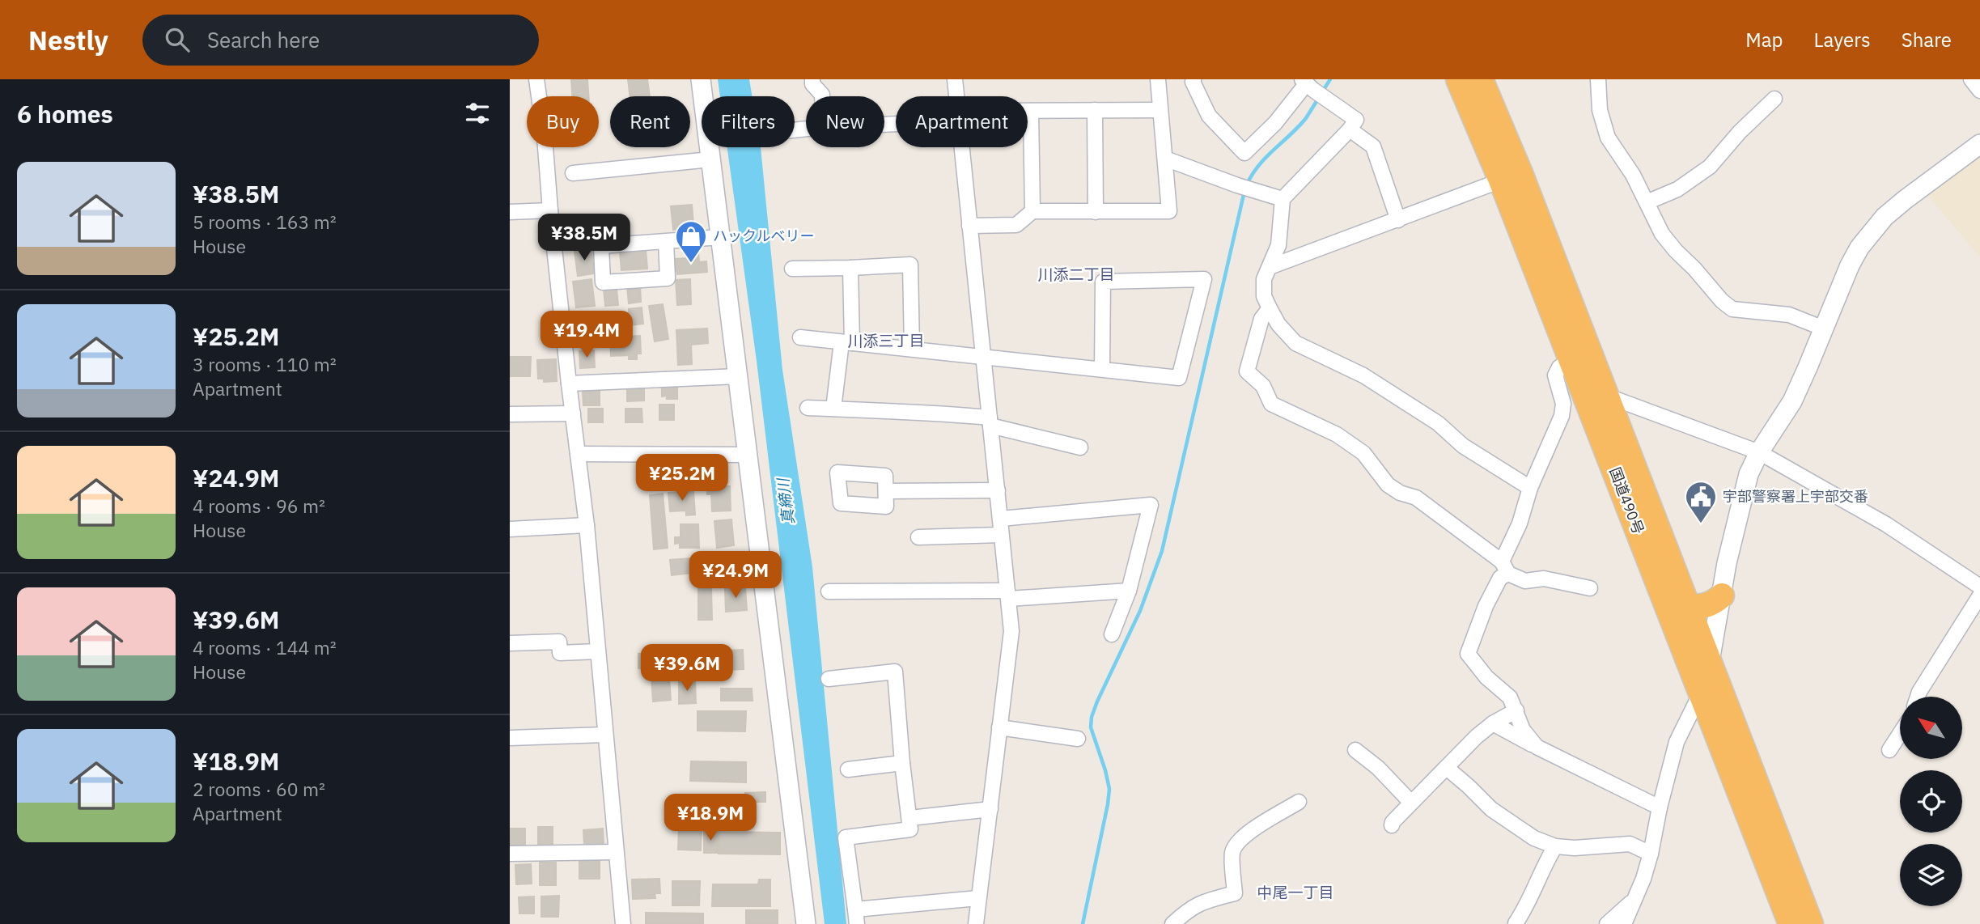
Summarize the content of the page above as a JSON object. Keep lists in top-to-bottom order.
{
  "streets": {
    "highway": ["国道490号"]
  },
  "districts": ["川添二丁目", "川添三丁目", "中尾一丁目"],
  "water": ["真締川"],
  "places": {
    "shop": ["ハックルベリー"],
    "public building": ["宇部警察署上宇部交番"]
  },
  "north": "top left",
  "page": {
    "header": "Nestly",
    "search": "Search here",
    "nav": ["Map", "Layers", "Share"],
    "heading": "6 homes",
    "chip": [
      "Buy",
      "Rent",
      "Filters",
      "New",
      "Apartment"
    ],
    "list": [
      {
        "name": "¥38.5M",
        "note": "5 rooms · 163 m² · House"
      },
      {
        "name": "¥25.2M",
        "note": "3 rooms · 110 m² · Apartment"
      },
      {
        "name": "¥24.9M",
        "note": "4 rooms · 96 m² · House"
      },
      {
        "name": "¥39.6M",
        "note": "4 rooms · 144 m² · House"
      },
      {
        "name": "¥18.9M",
        "note": "2 rooms · 60 m² · Apartment"
      }
    ],
    "price": [
      "¥38.5M",
      "¥19.4M",
      "¥25.2M",
      "¥24.9M",
      "¥39.6M",
      "¥18.9M"
    ]
  }
}
